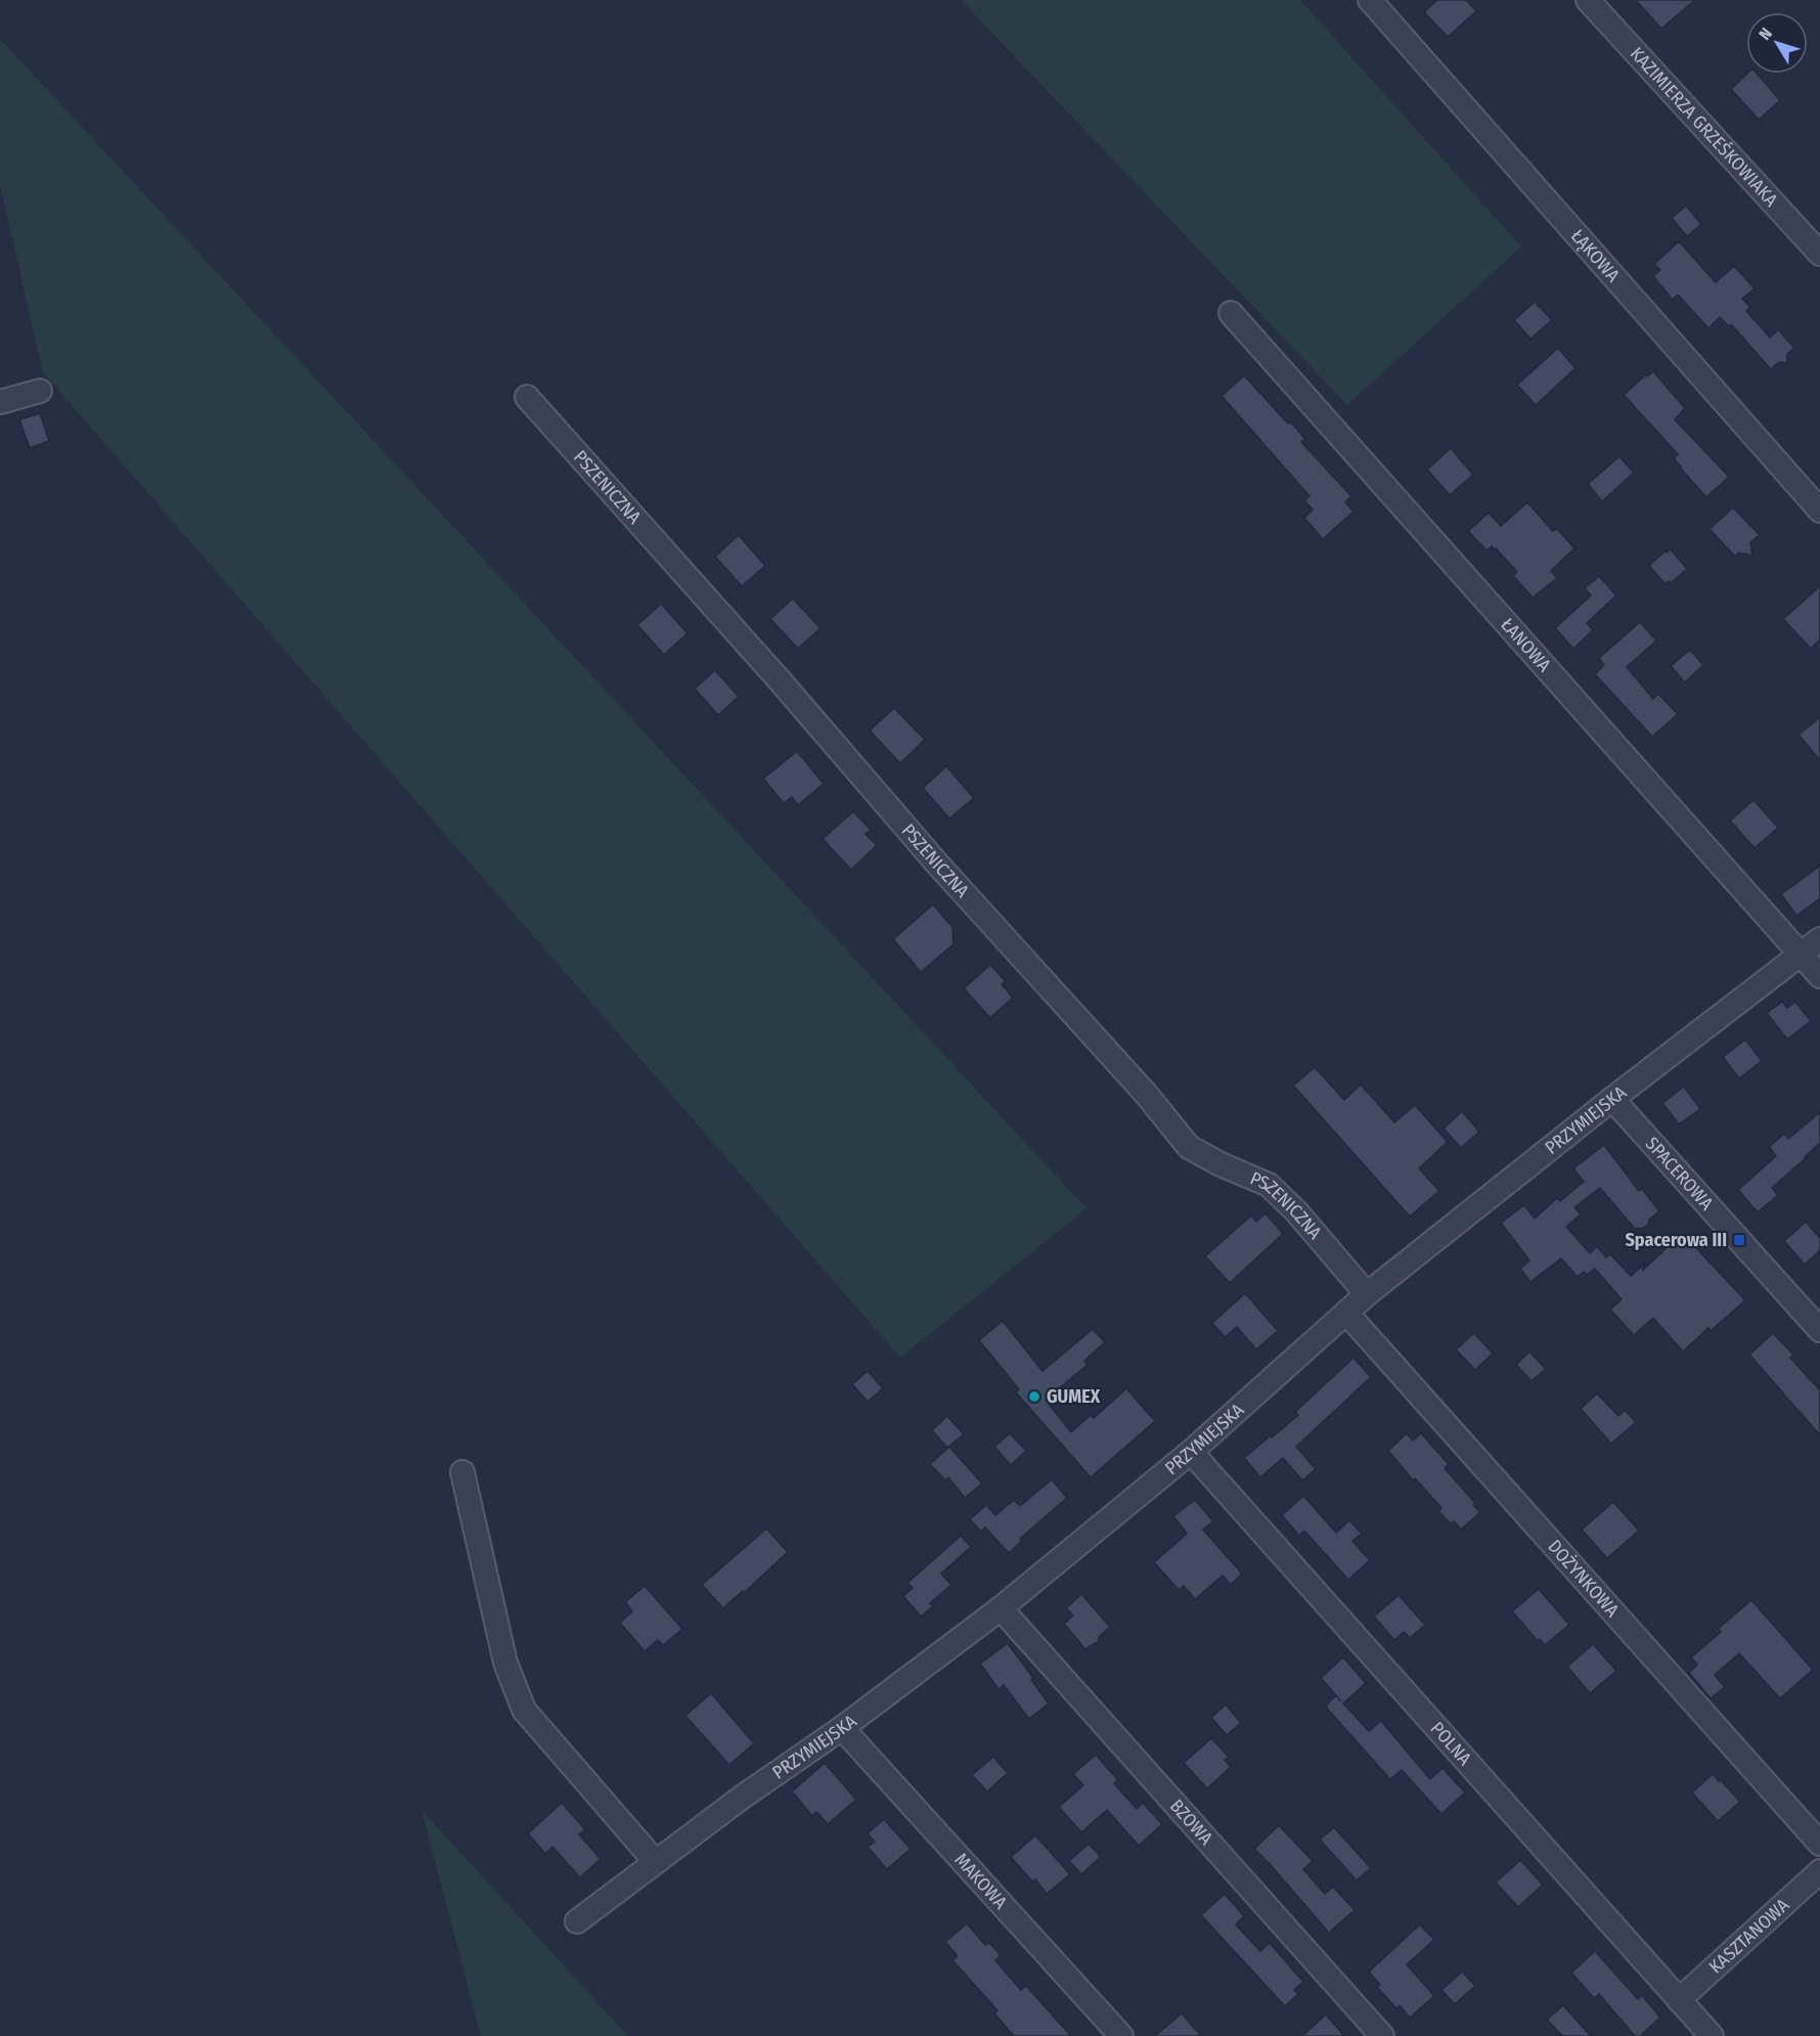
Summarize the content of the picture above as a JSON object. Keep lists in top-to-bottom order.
{
  "streets": {
    "street": [
      "KAZIMIERZA GRZEŚKOWIAKA",
      "ŁĄKOWA",
      "PSZENICZNA",
      "ŁANOWA",
      "PRZYMIEJSKA",
      "SPACEROWA",
      "DOŻYNKOWA",
      "POLNA",
      "BZOWA",
      "MAKOWA",
      "KASZTANOWA"
    ]
  },
  "crossings": [
    ["PSZENICZNA", "PRZYMIEJSKA"],
    ["ŁANOWA", "PRZYMIEJSKA"],
    ["PRZYMIEJSKA", "SPACEROWA"],
    ["PRZYMIEJSKA", "DOŻYNKOWA"],
    ["PRZYMIEJSKA", "POLNA"],
    ["PRZYMIEJSKA", "BZOWA"],
    ["PRZYMIEJSKA", "MAKOWA"],
    ["POLNA", "KASZTANOWA"]
  ],
  "places": {
    "transit": ["Spacerowa III"],
    "other": ["GUMEX"]
  },
  "north": "top left"
}
